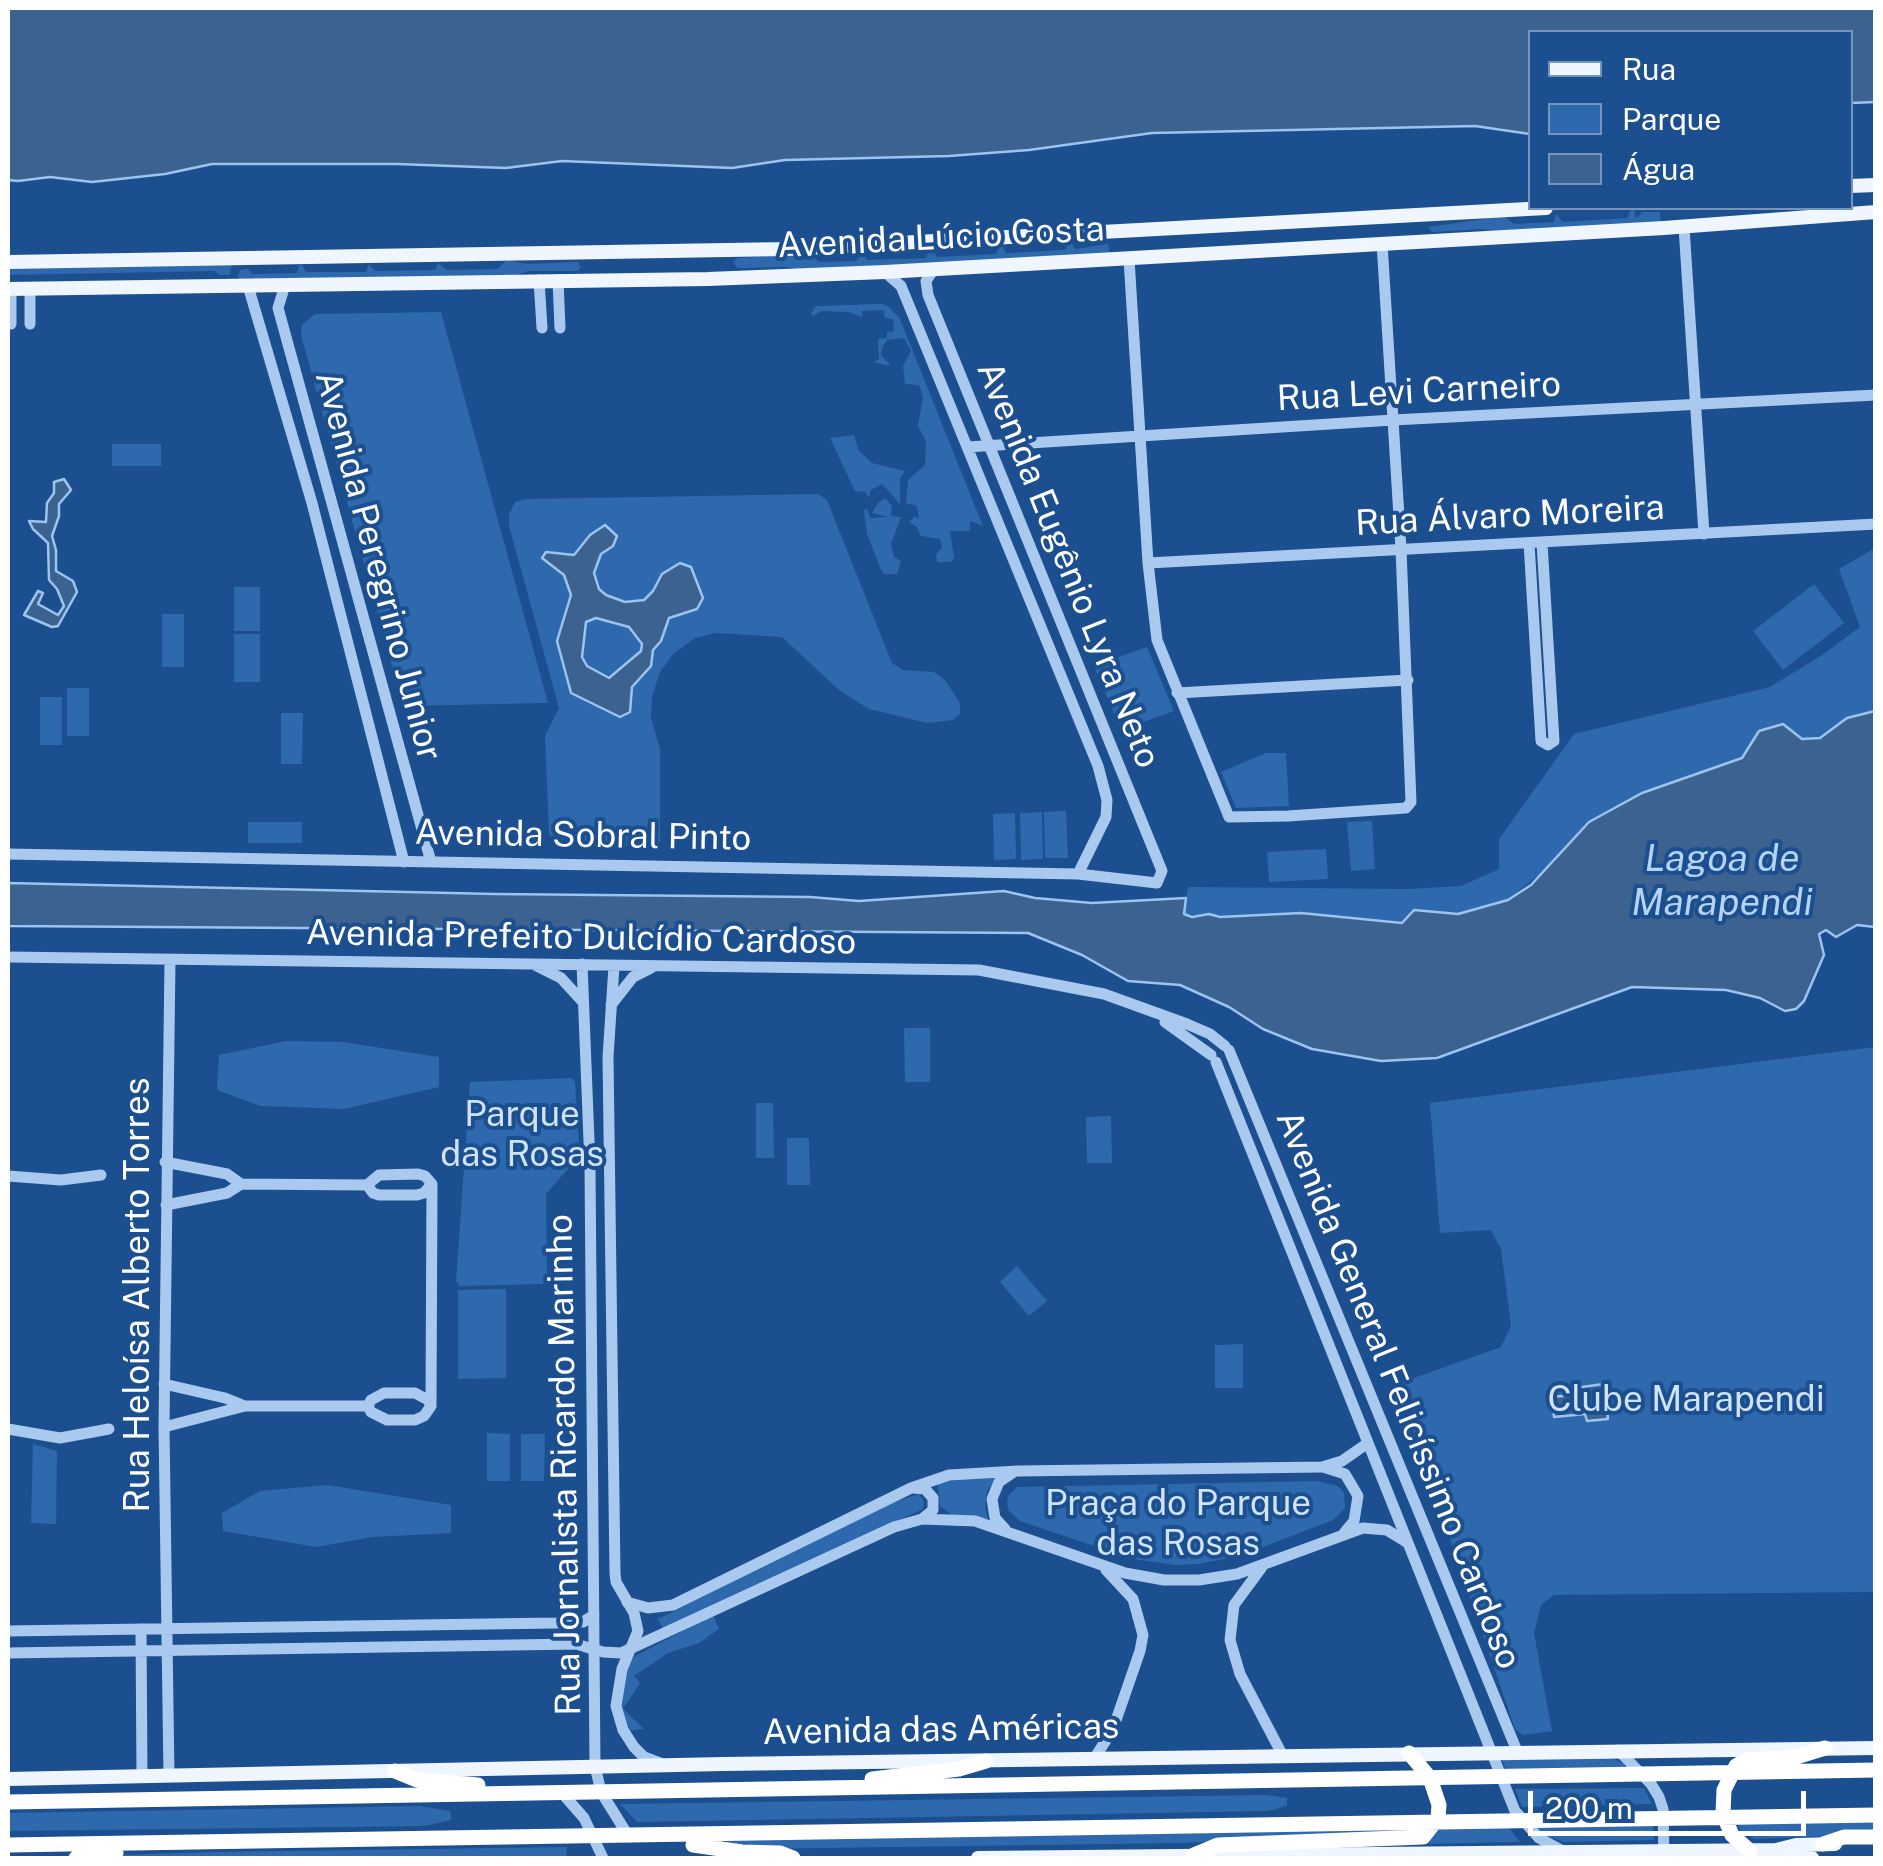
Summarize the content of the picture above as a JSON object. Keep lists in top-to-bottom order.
{
  "streets": {
    "highway": ["Avenida das Américas"],
    "main road": ["Avenida Lúcio Costa"],
    "street": [
      "Rua Levi Carneiro",
      "Rua Álvaro Moreira",
      "Avenida Eugênio Lyra Neto",
      "Avenida Peregrino Junior",
      "Avenida Sobral Pinto",
      "Avenida Prefeito Dulcídio Cardoso",
      "Rua Heloísa Alberto Torres",
      "Avenida General Felicíssimo Cardoso",
      "Rua Jornalista Ricardo Marinho"
    ]
  },
  "crossings": [
    ["Avenida Lúcio Costa", "Avenida Eugênio Lyra Neto"],
    ["Avenida Lúcio Costa", "Avenida Peregrino Junior"],
    ["Rua Levi Carneiro", "Avenida Eugênio Lyra Neto"],
    ["Avenida Eugênio Lyra Neto", "Avenida Sobral Pinto"],
    ["Avenida Peregrino Junior", "Avenida Sobral Pinto"],
    ["Avenida Prefeito Dulcídio Cardoso", "Rua Heloísa Alberto Torres"],
    ["Avenida Prefeito Dulcídio Cardoso", "Rua Jornalista Ricardo Marinho"],
    ["Rua Heloísa Alberto Torres", "Avenida das Américas"],
    ["Avenida General Felicíssimo Cardoso", "Avenida das Américas"],
    ["Rua Jornalista Ricardo Marinho", "Avenida das Américas"]
  ],
  "water": ["Lagoa de Marapendi"],
  "parks": ["Parque das Rosas", "Clube Marapendi", "Praça do Parque das Rosas"],
  "legend": ["Rua", "Parque", "Água"],
  "scale_bar": "200 m"
}
